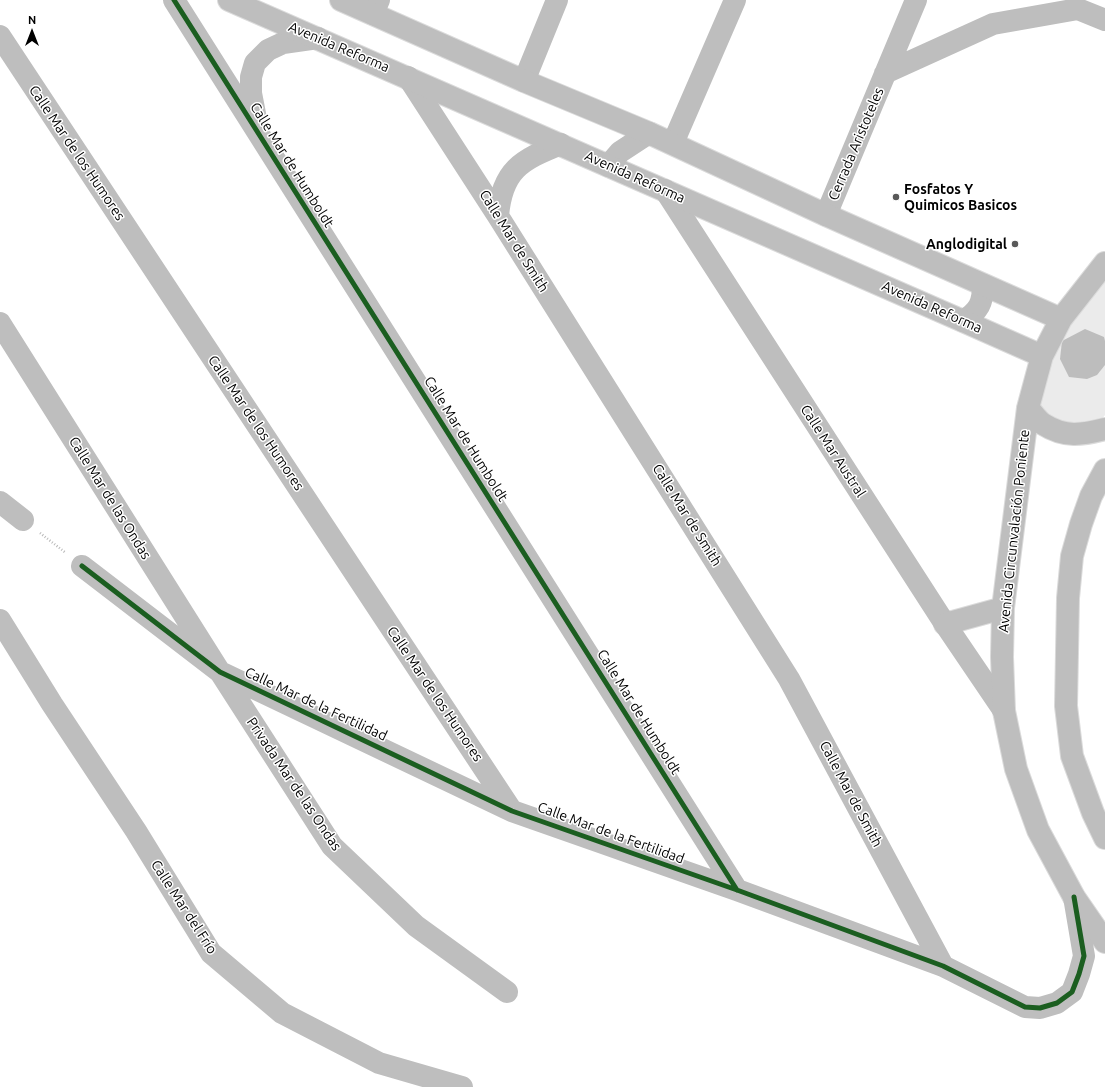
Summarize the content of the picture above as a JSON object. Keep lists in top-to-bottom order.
{
  "streets": {
    "street": [
      "Avenida Reforma",
      "Cerrada Aristoteles",
      "Calle Mar de los Humores",
      "Calle Mar de Humboldt",
      "Calle Mar de Smith",
      "Calle Mar Austral",
      "Calle Mar de las Ondas",
      "Avenida Circunvalación Poniente",
      "Calle Mar de la Fertilidad",
      "Privada Mar de las Ondas",
      "Calle Mar del Frío"
    ]
  },
  "crossings": [
    ["Avenida Reforma", "Calle Mar de Smith"],
    ["Avenida Reforma", "Calle Mar Austral"],
    ["Avenida Reforma", "Avenida Circunvalación Poniente"],
    ["Calle Mar de los Humores", "Calle Mar de la Fertilidad"],
    ["Calle Mar de Humboldt", "Calle Mar de la Fertilidad"],
    ["Calle Mar de Smith", "Calle Mar de la Fertilidad"],
    ["Calle Mar Austral", "Avenida Circunvalación Poniente"],
    ["Calle Mar de las Ondas", "Calle Mar de la Fertilidad"],
    ["Calle Mar de las Ondas", "Privada Mar de las Ondas"],
    ["Avenida Circunvalación Poniente", "Calle Mar de la Fertilidad"],
    ["Calle Mar de la Fertilidad", "Privada Mar de las Ondas"]
  ],
  "places": ["Fosfatos Y Quimicos Basicos", "Anglodigital"],
  "north": "top"
}
